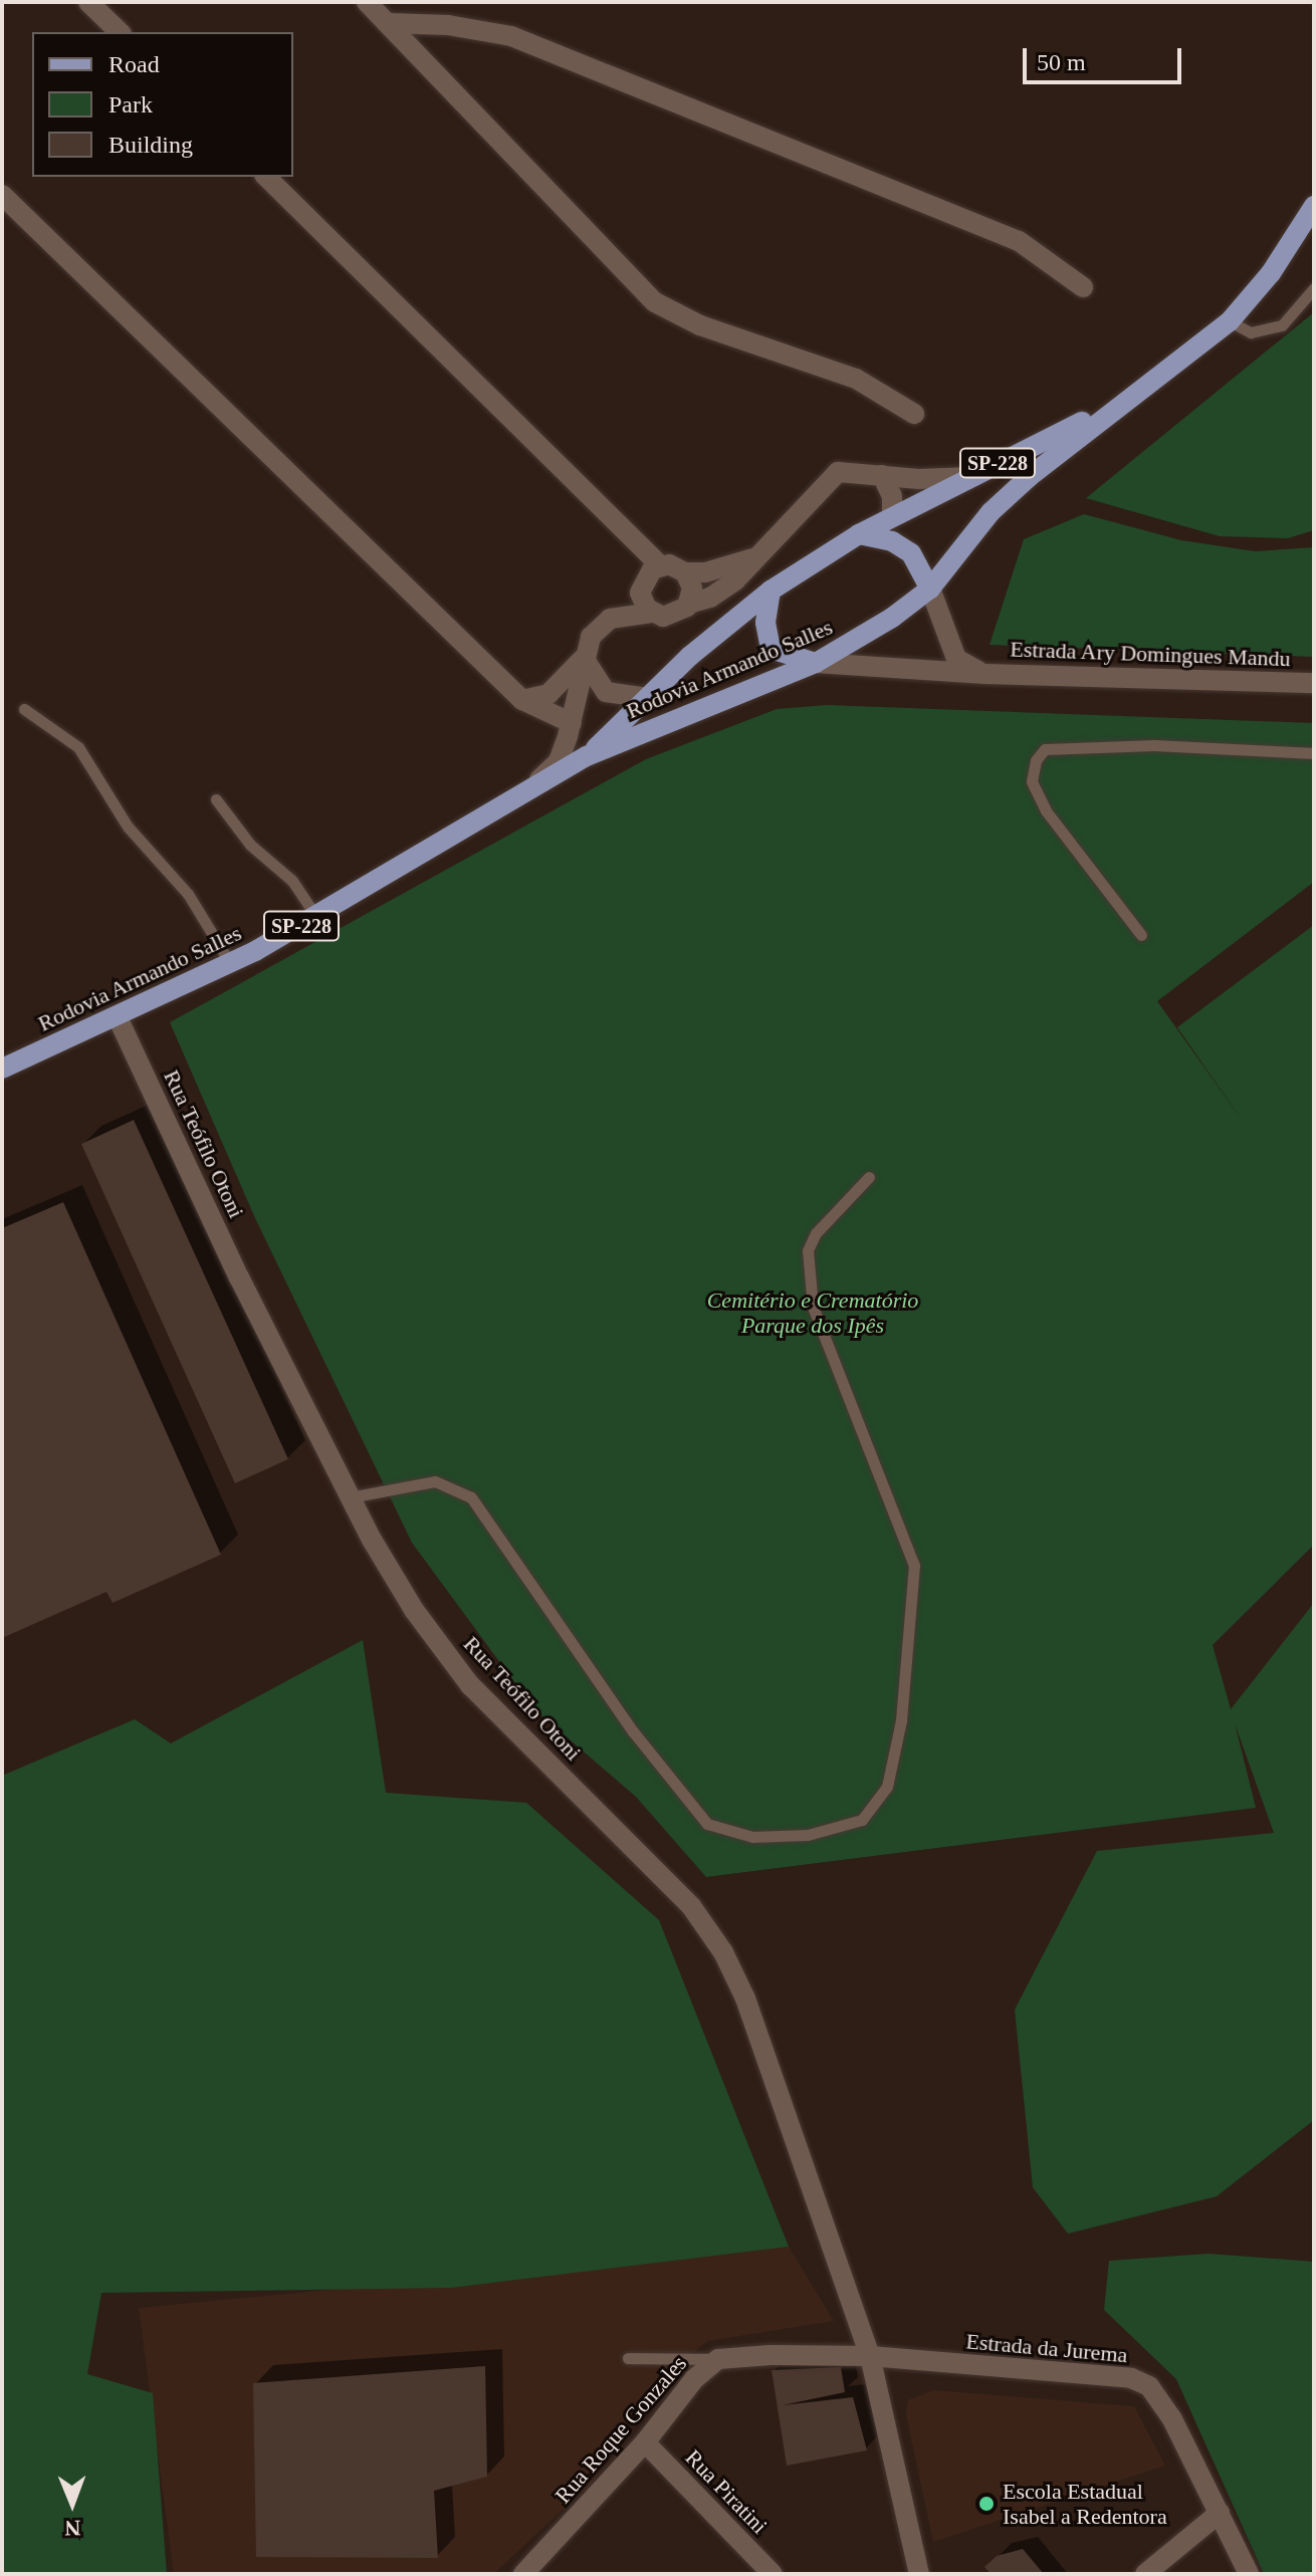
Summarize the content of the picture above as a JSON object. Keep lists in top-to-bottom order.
{
  "streets": {
    "main road": ["SP-228", "Rodovia Armando Salles"],
    "street": [
      "Estrada Ary Domingues Mandu",
      "Rua Teófilo Otoni",
      "Estrada da Jurema",
      "Rua Roque Gonzales",
      "Rua Piratini"
    ]
  },
  "crossings": [
    ["Estrada Ary Domingues Mandu", "Rodovia Armando Salles"],
    ["Rodovia Armando Salles", "Rua Teófilo Otoni"],
    ["Rua Teófilo Otoni", "Estrada da Jurema"],
    ["Rua Teófilo Otoni", "Rua Roque Gonzales"],
    ["Estrada da Jurema", "Rua Roque Gonzales"],
    ["Rua Roque Gonzales", "Rua Piratini"]
  ],
  "parks": ["Cemitério e Crematório Parque dos Ipês"],
  "places": ["Escola Estadual Isabel a Redentora"],
  "legend": ["Road", "Park", "Building"],
  "scale_bar": "50 m",
  "north": "bottom"
}
